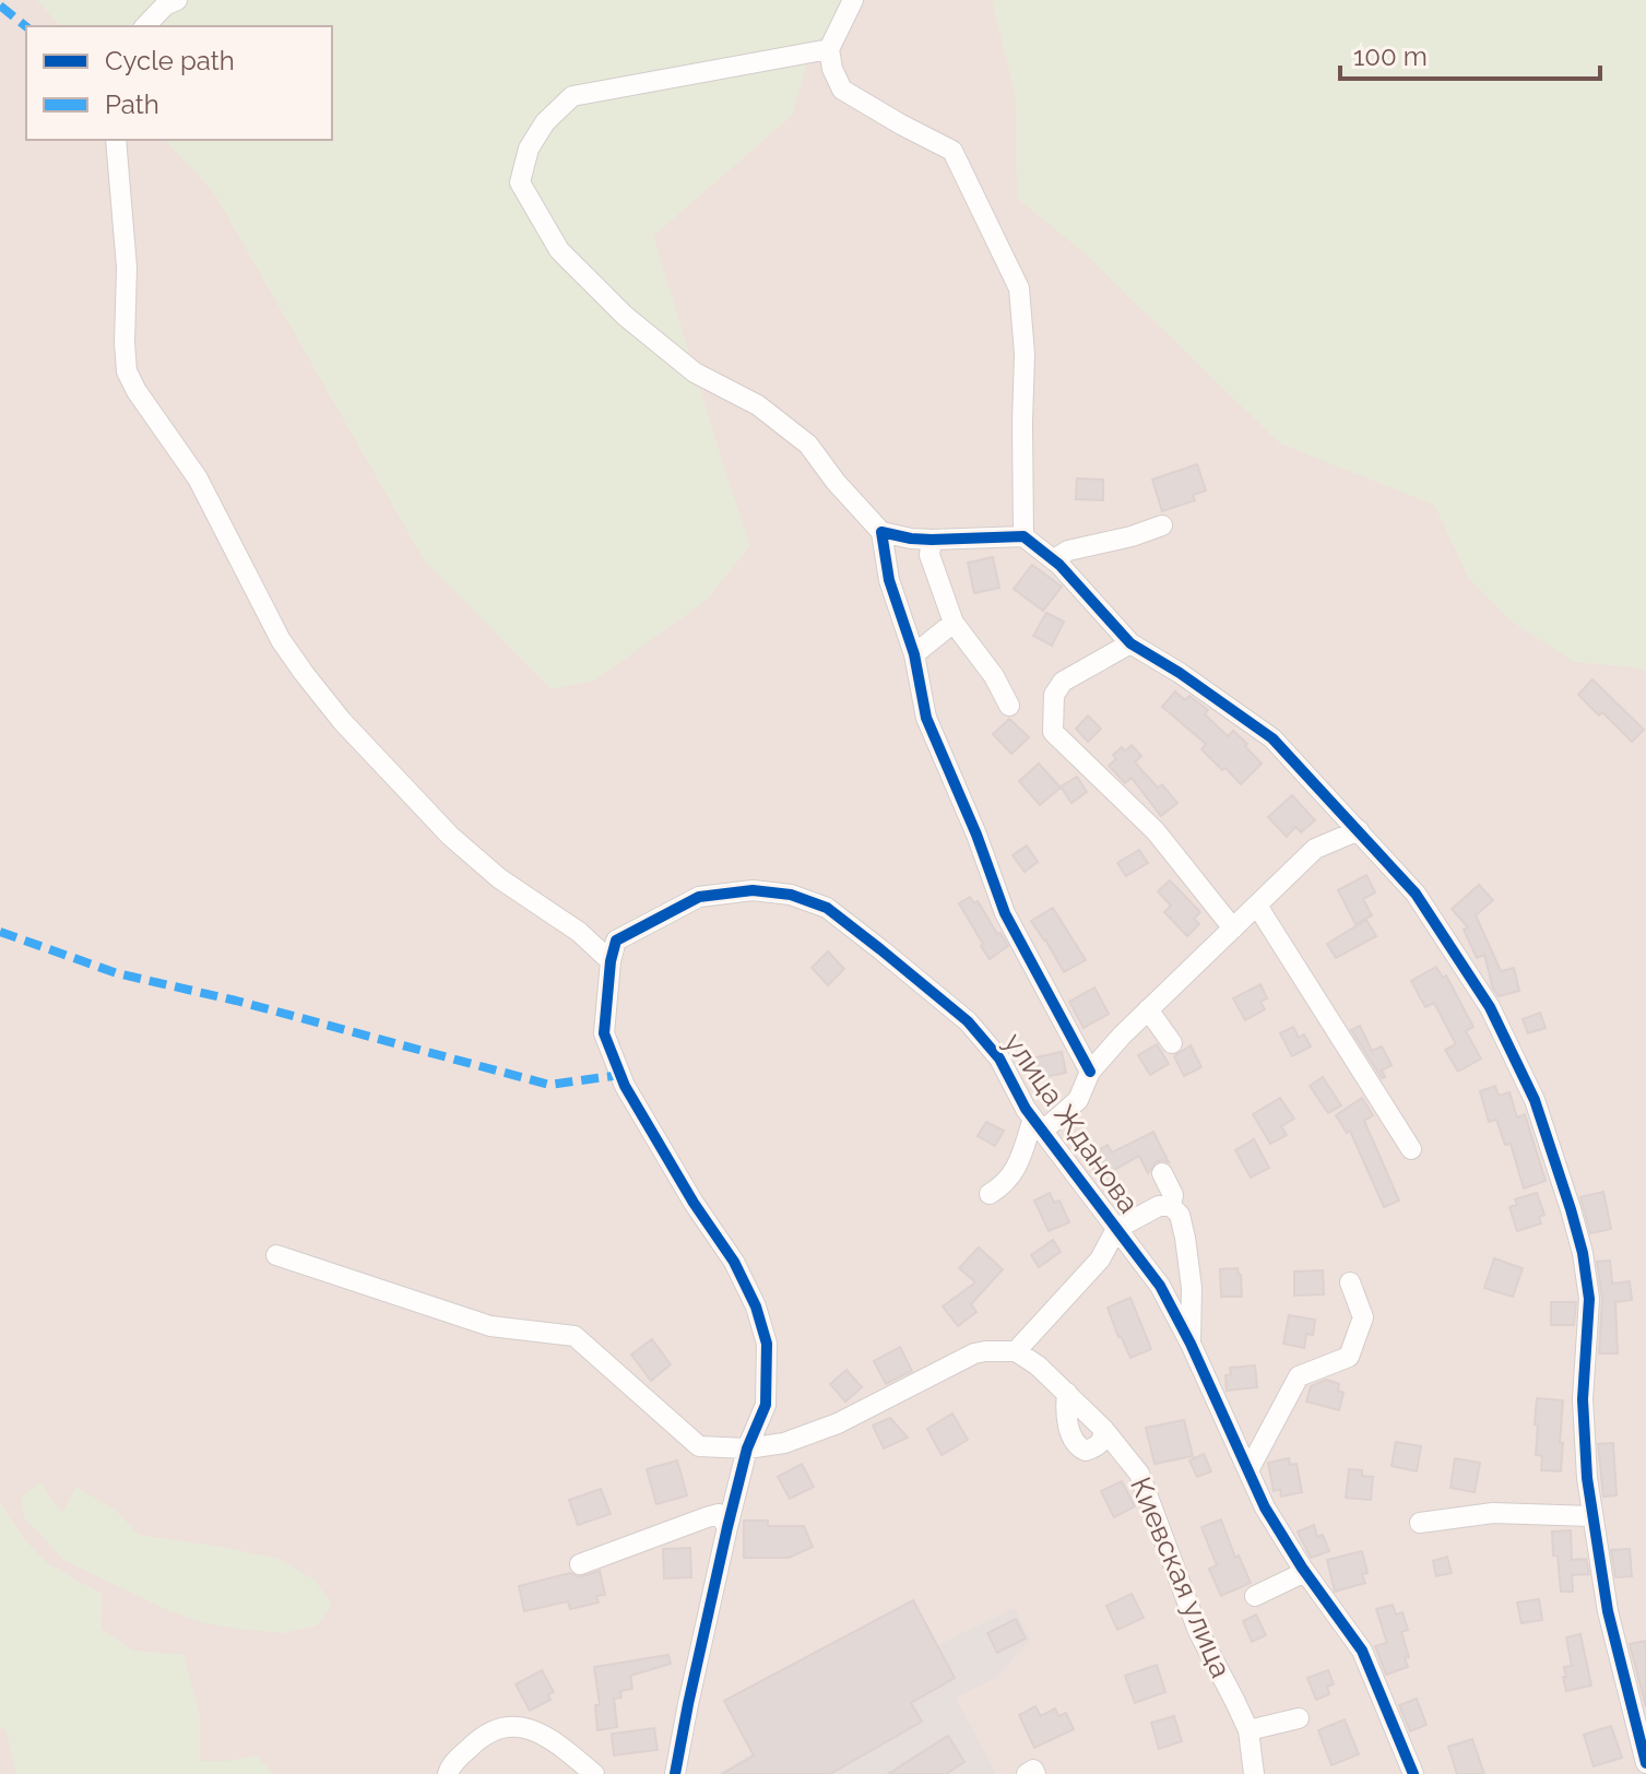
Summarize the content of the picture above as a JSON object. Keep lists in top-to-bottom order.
{
  "streets": {
    "street": ["улица Жданова", "Киевская улица"]
  },
  "legend": ["Cycle path", "Path"],
  "scale_bar": "100 m"
}
